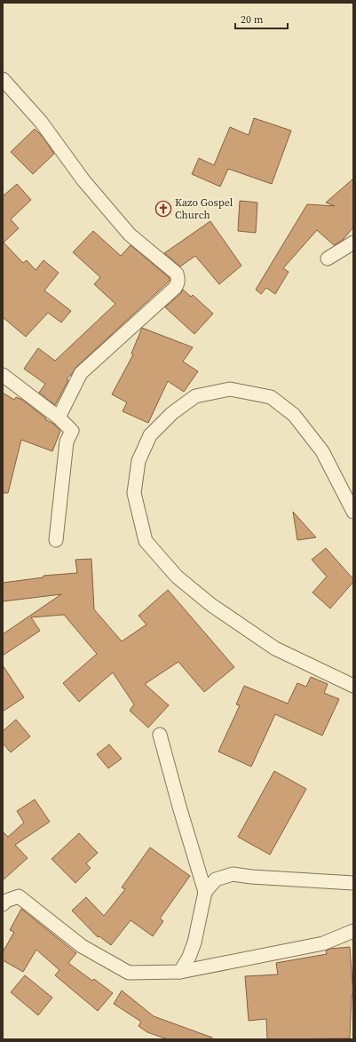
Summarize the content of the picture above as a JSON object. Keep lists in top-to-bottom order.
{
  "places": {
    "church": ["Kazo Gospel Church"]
  },
  "scale_bar": "20 m"
}
